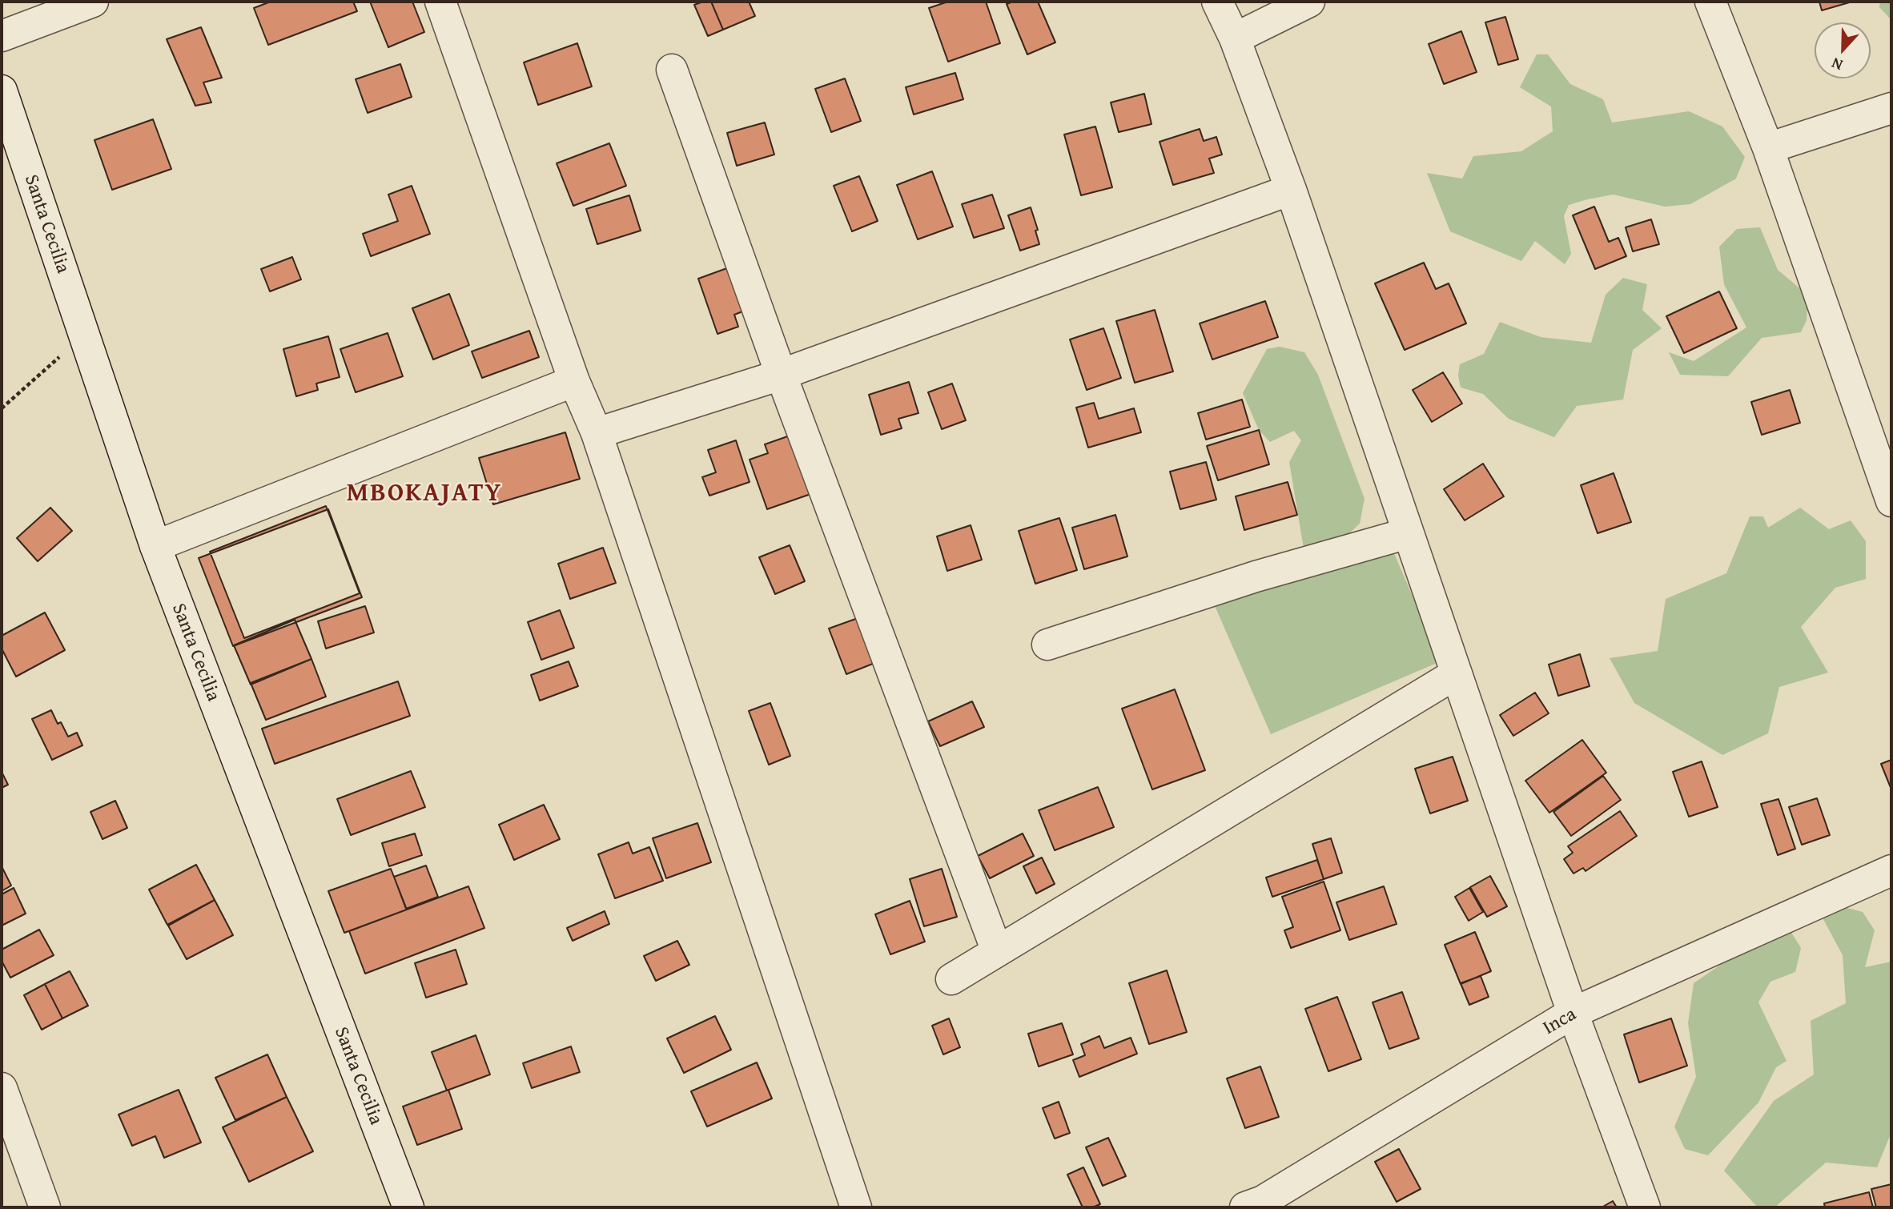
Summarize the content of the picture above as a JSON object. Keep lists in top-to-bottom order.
{
  "streets": {
    "street": ["Santa Cecilia", "Inca"]
  },
  "districts": ["MBOKAJATY"],
  "north": "bottom"
}
